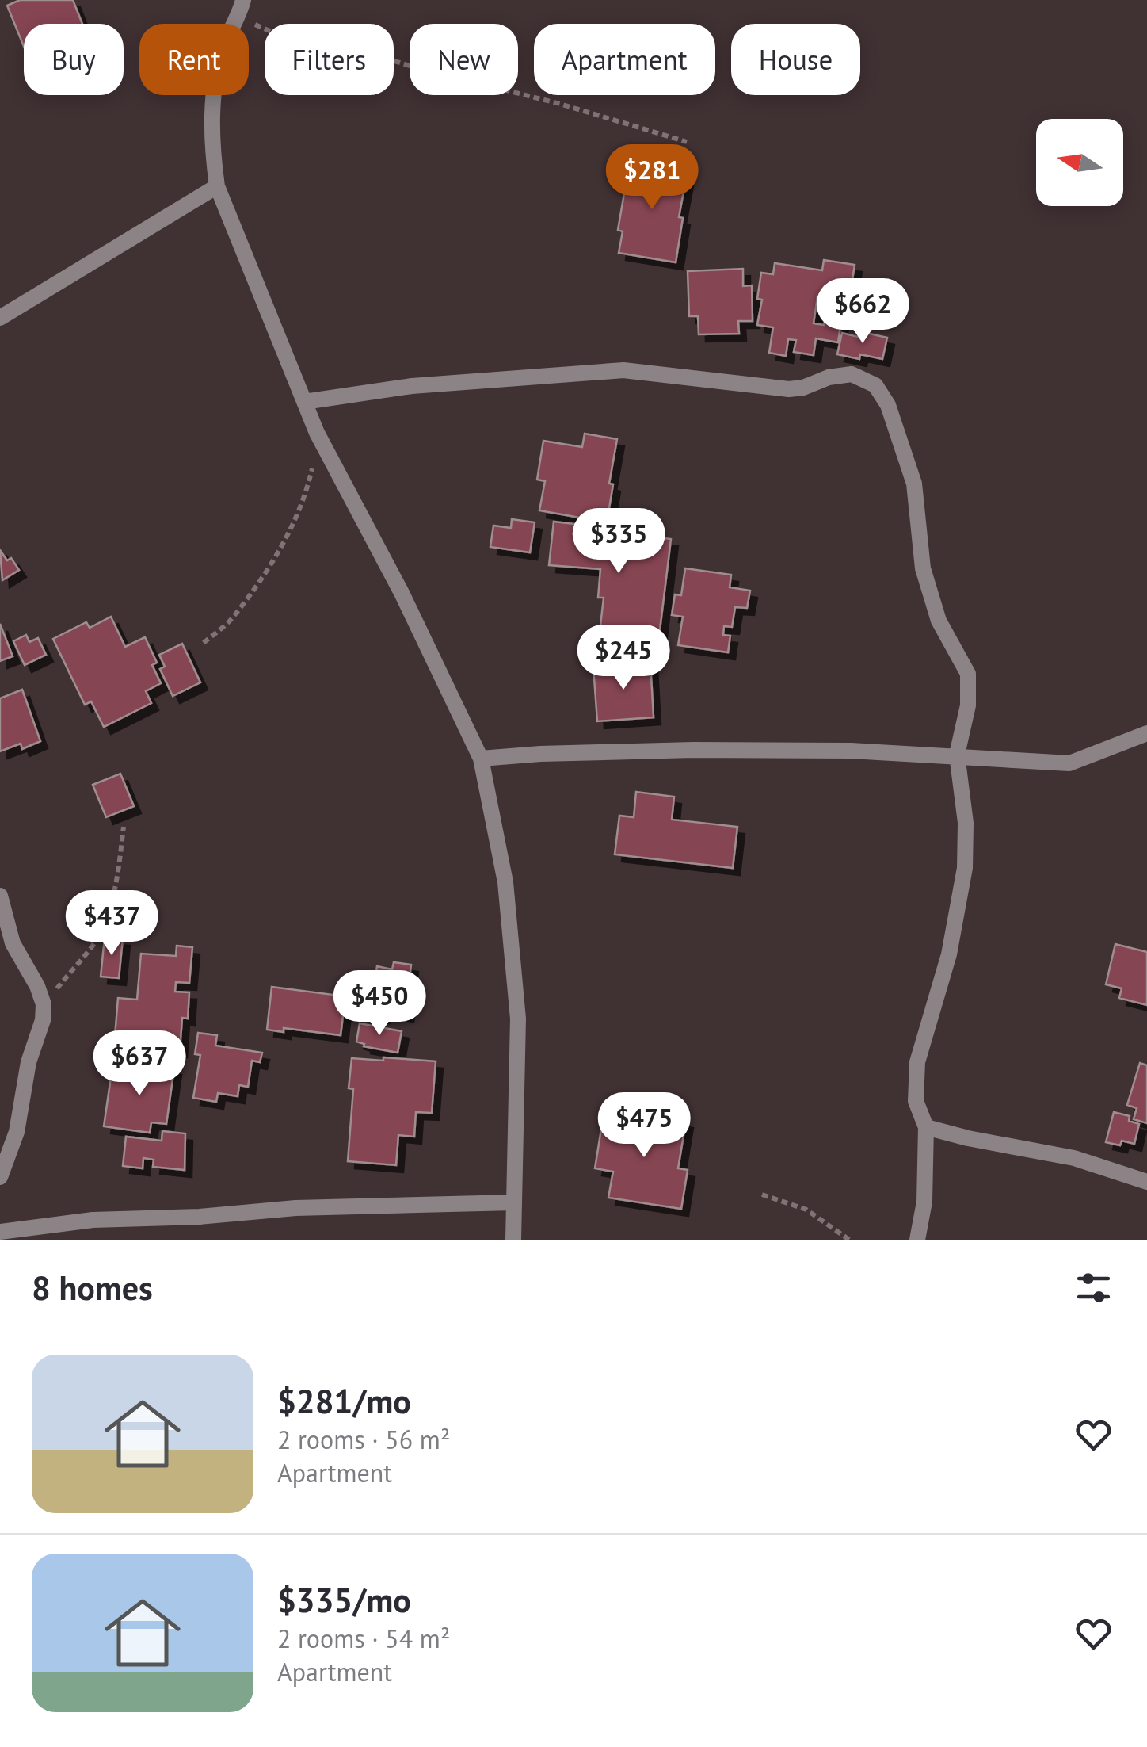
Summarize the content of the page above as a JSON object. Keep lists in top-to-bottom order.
{
  "north": "left",
  "page": {
    "chip": [
      "Buy",
      "Rent",
      "Filters",
      "New",
      "Apartment",
      "House"
    ],
    "price": [
      "$281",
      "$662",
      "$335",
      "$245",
      "$437",
      "$450",
      "$637",
      "$475"
    ],
    "heading": "8 homes",
    "list": [
      {
        "name": "$281/mo",
        "note": "2 rooms · 56 m² · Apartment"
      },
      {
        "name": "$335/mo",
        "note": "2 rooms · 54 m² · Apartment"
      }
    ]
  }
}
